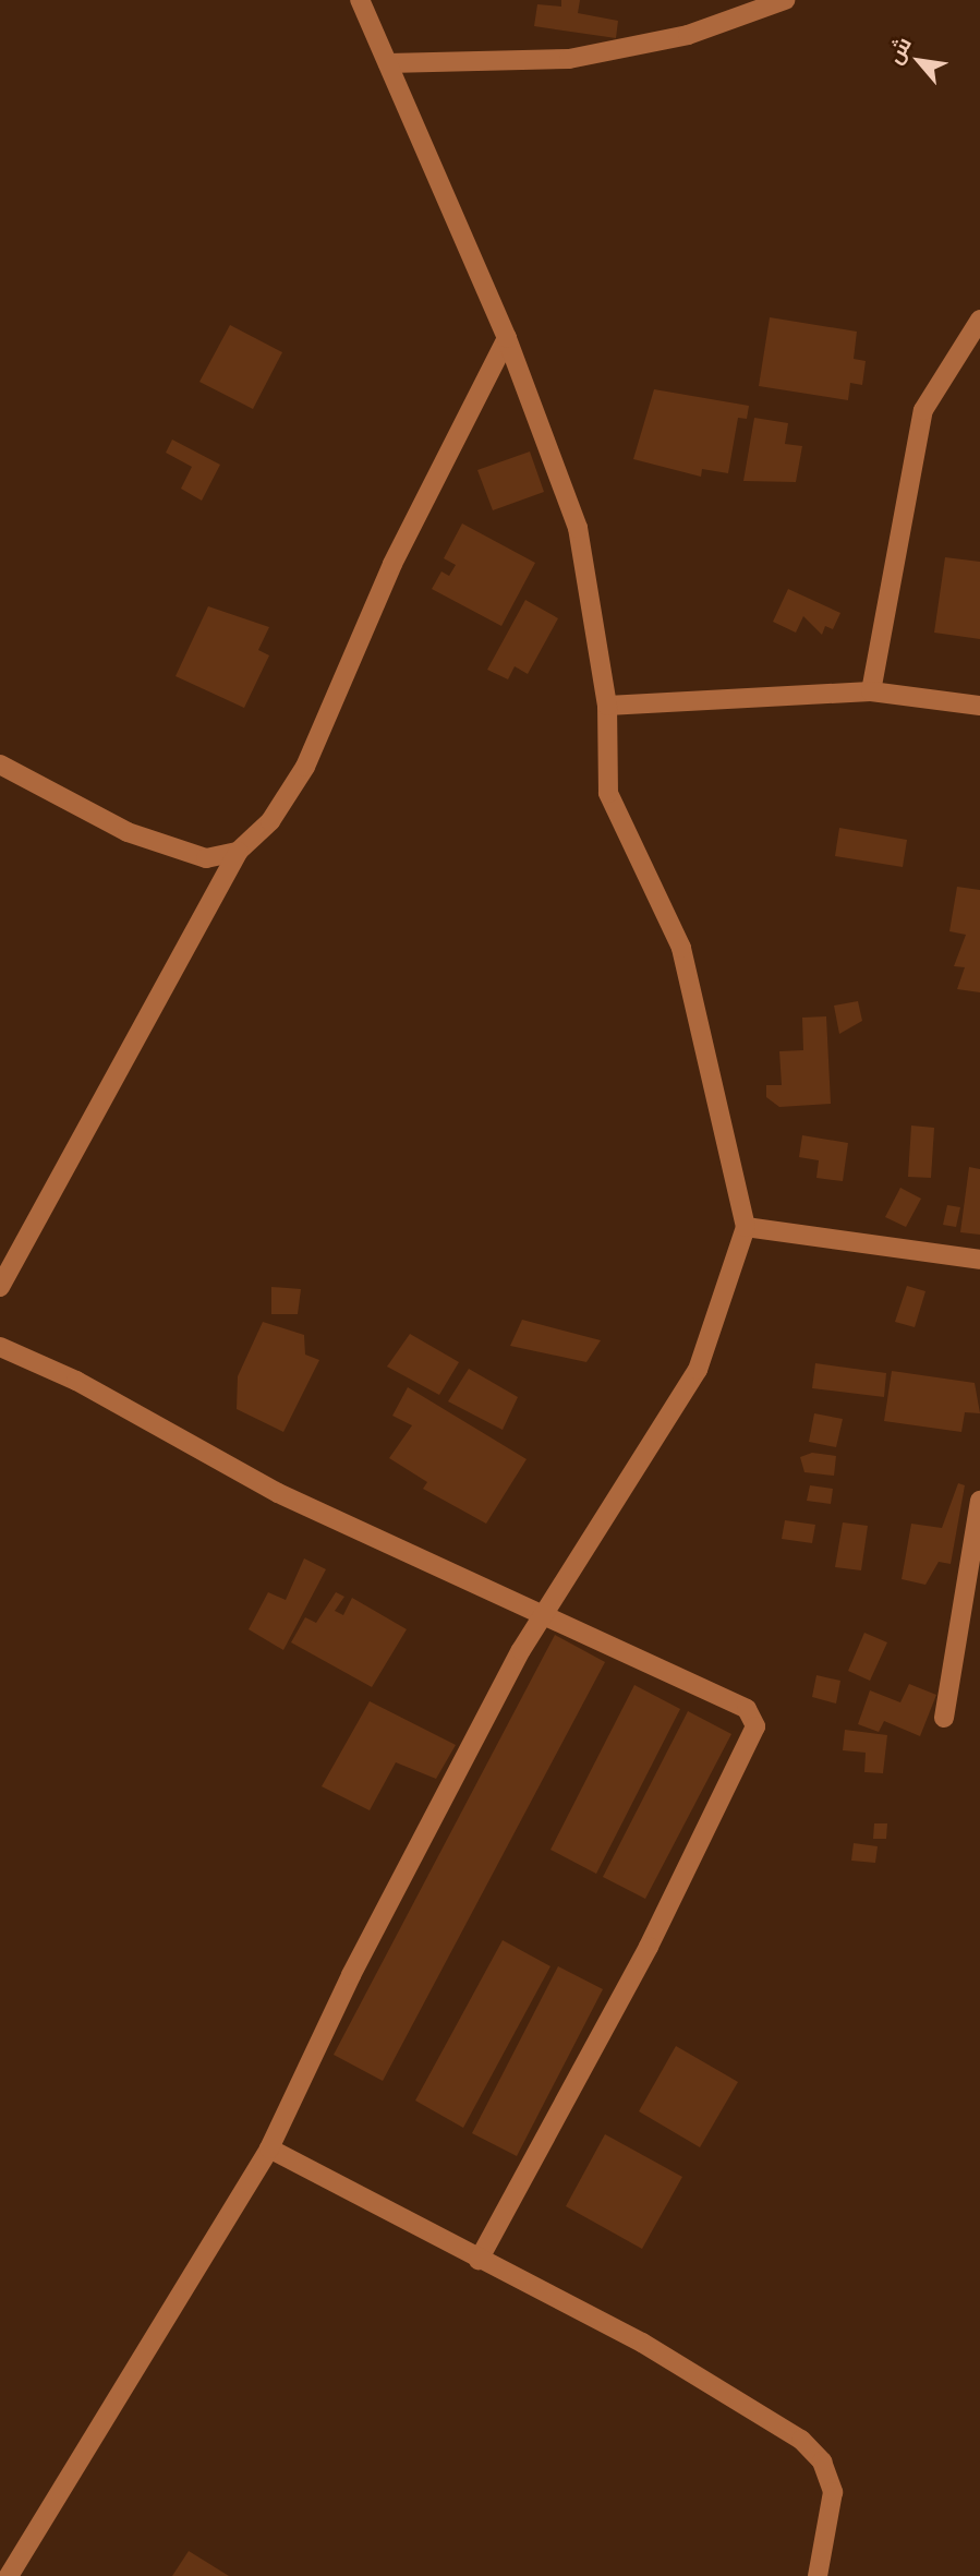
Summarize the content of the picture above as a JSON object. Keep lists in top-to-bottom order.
{
  "north": "top left"
}
